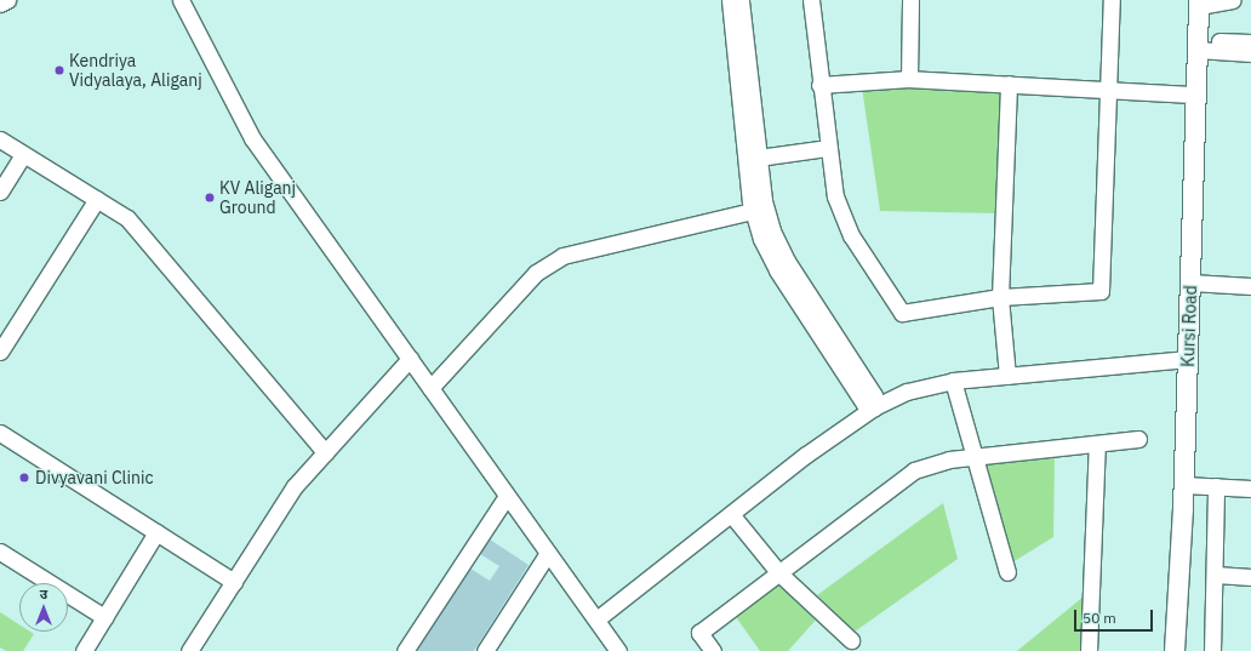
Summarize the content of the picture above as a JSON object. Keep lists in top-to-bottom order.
{
  "streets": {
    "main road": ["Kursi Road"]
  },
  "places": ["Kendriya Vidyalaya, Aliganj", "KV Aliganj Ground", "Divyavani Clinic"],
  "scale_bar": "50 m",
  "north": "top"
}
